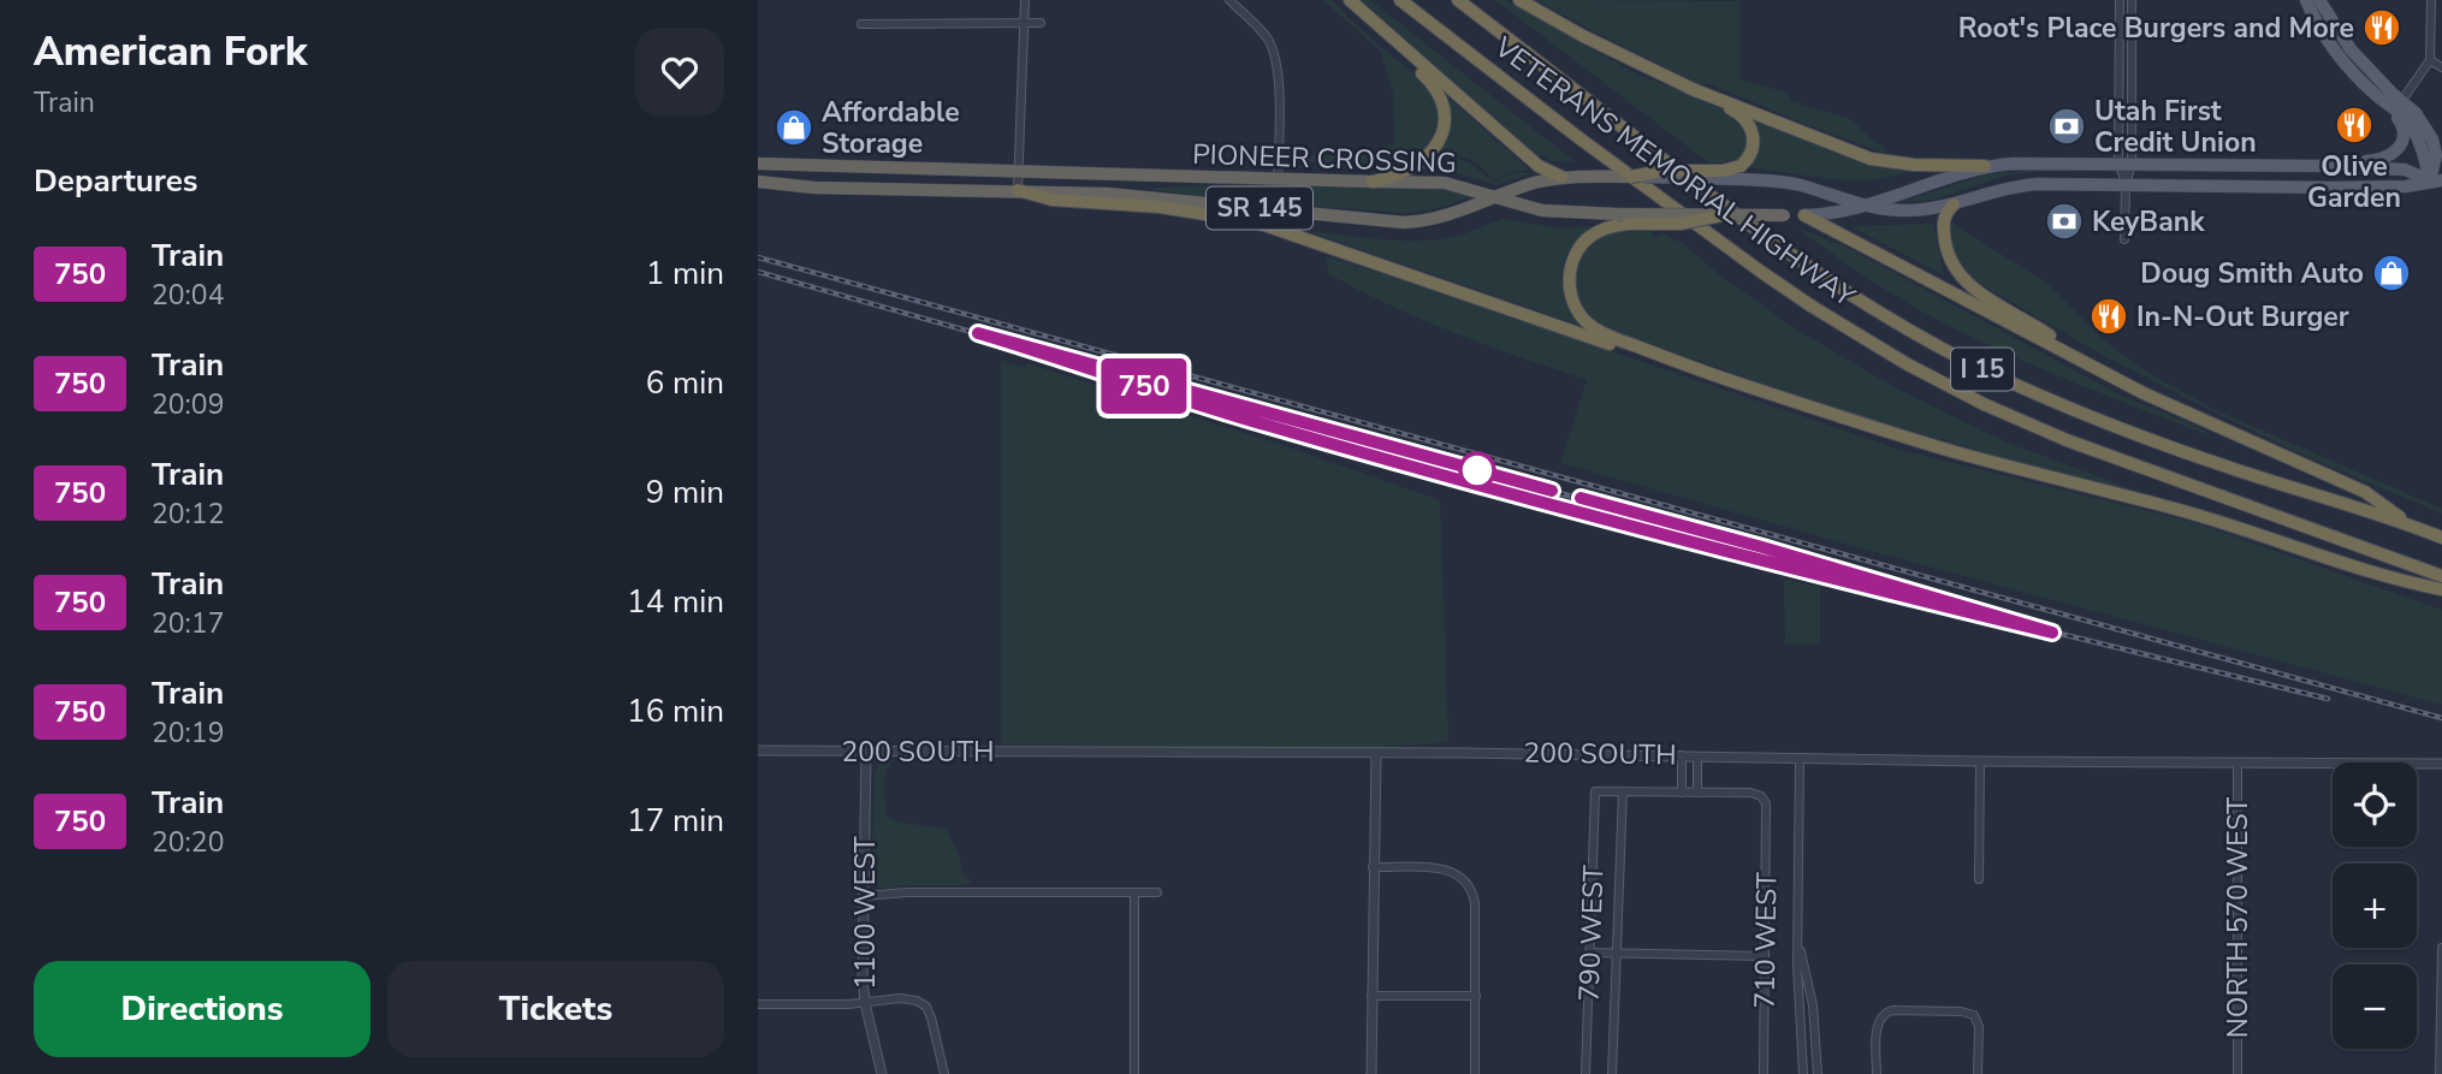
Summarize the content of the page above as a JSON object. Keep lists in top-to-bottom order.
{
  "streets": {
    "highway": [
      "PIONEER CROSSING",
      "VETERANS MEMORIAL HIGHWAY",
      "SR 145",
      "I 15"
    ],
    "street": [
      "200 SOUTH",
      "1100 WEST",
      "NORTH 570 WEST",
      "790 WEST",
      "710 WEST"
    ]
  },
  "crossings": [
    ["PIONEER CROSSING", "SR 145"],
    ["200 SOUTH", "1100 WEST"],
    ["200 SOUTH", "NORTH 570 WEST"]
  ],
  "places": {
    "restaurant": ["Root's Place Burgers and More", "Olive Garden", "In-N-Out Burger"],
    "bank": ["Utah First Credit Union", "KeyBank"],
    "shop": ["Affordable Storage", "Doug Smith Auto"]
  },
  "page": {
    "heading": [
      ["American Fork", "Train"],
      "Departures"
    ],
    "on_map": "750",
    "list": [
      {
        "mark": "750",
        "name": "Train",
        "note": "20:04",
        "value": "1 min"
      },
      {
        "mark": "750",
        "name": "Train",
        "note": "20:09",
        "value": "6 min"
      },
      {
        "mark": "750",
        "name": "Train",
        "note": "20:12",
        "value": "9 min"
      },
      {
        "mark": "750",
        "name": "Train",
        "note": "20:17",
        "value": "14 min"
      },
      {
        "mark": "750",
        "name": "Train",
        "note": "20:19",
        "value": "16 min"
      },
      {
        "mark": "750",
        "name": "Train",
        "note": "20:20",
        "value": "17 min"
      }
    ],
    "map_buttons": ["+", "−"],
    "buttons": ["Directions", "Tickets"]
  }
}
